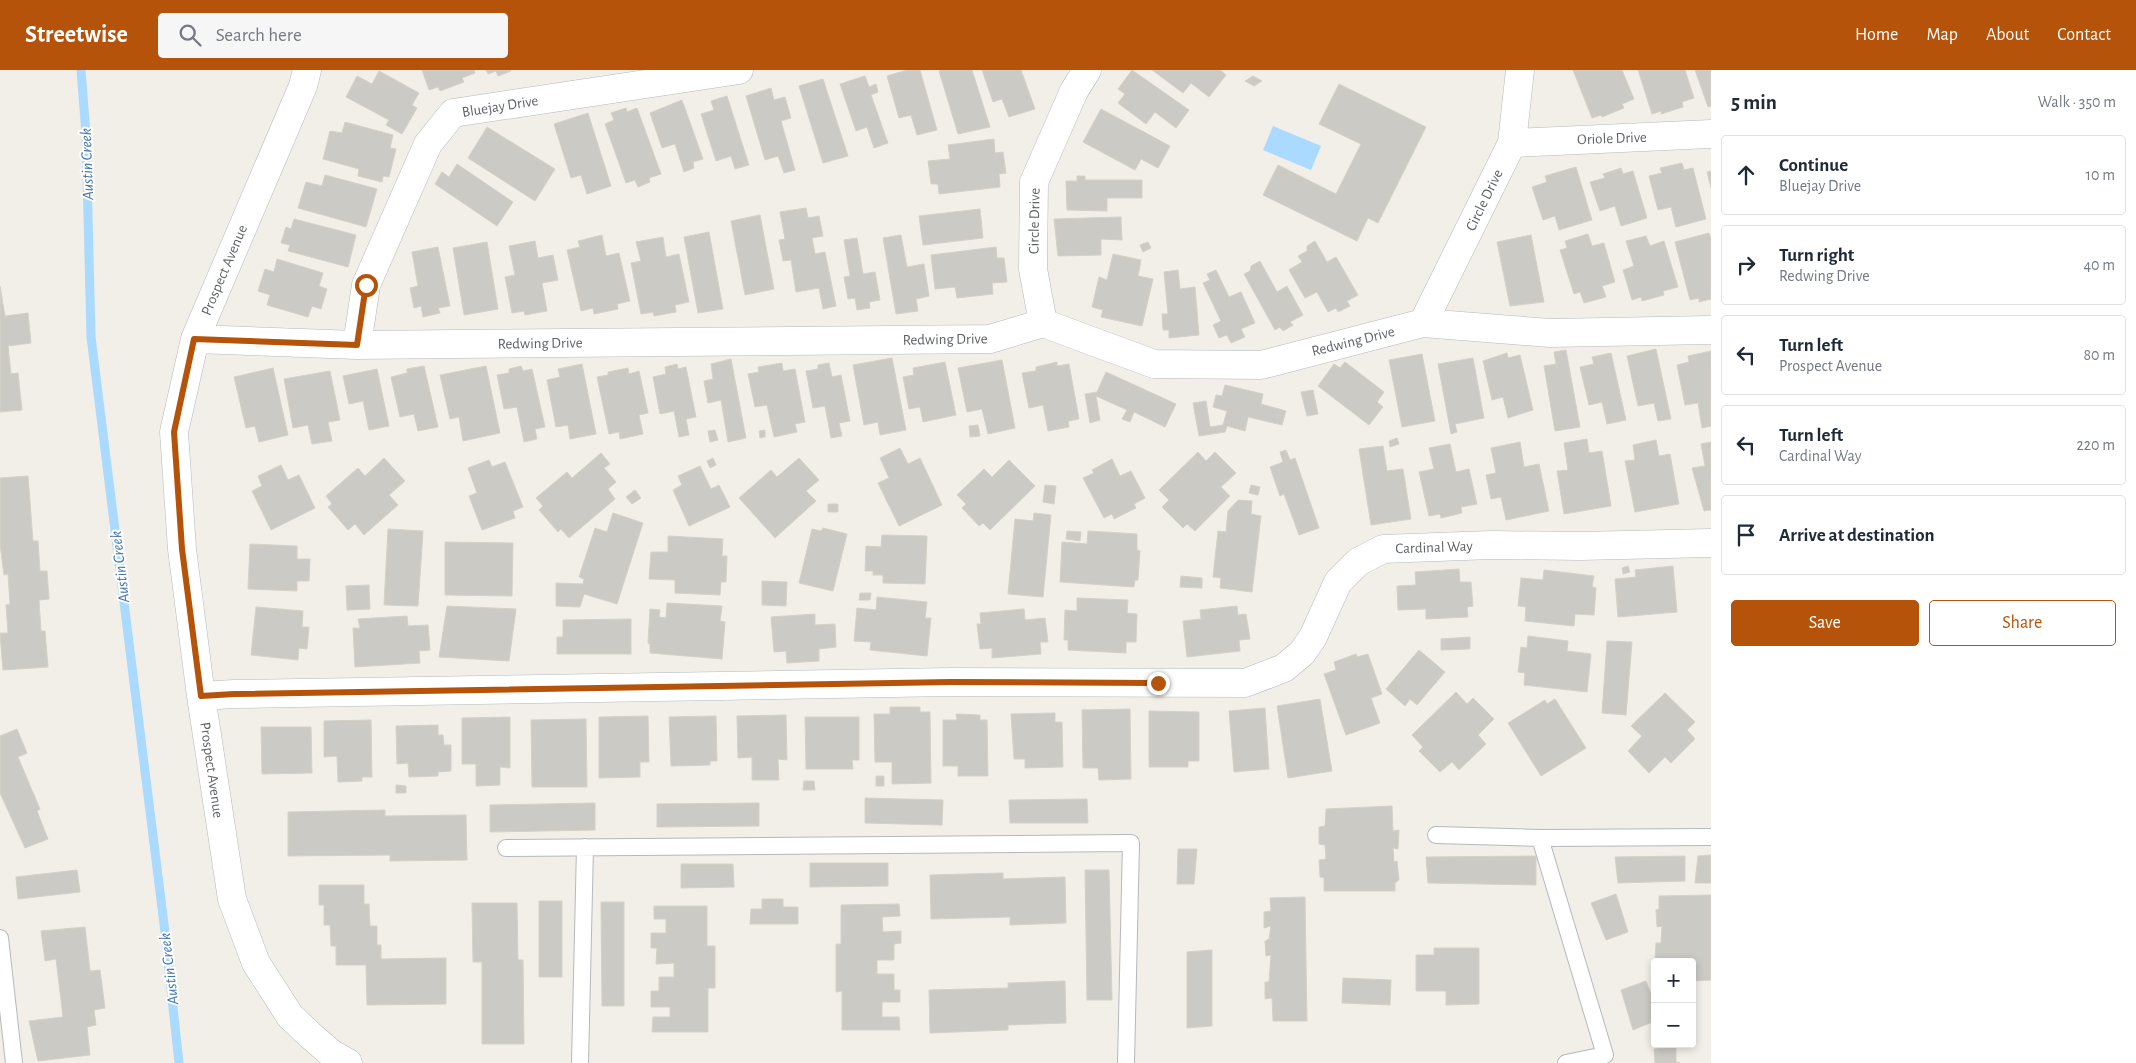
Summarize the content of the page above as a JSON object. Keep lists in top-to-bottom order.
{
  "streets": {
    "street": [
      "Bluejay Drive",
      "Oriole Drive",
      "Circle Drive",
      "Prospect Avenue",
      "Redwing Drive",
      "Cardinal Way"
    ]
  },
  "crossings": [
    ["Bluejay Drive", "Redwing Drive"],
    ["Oriole Drive", "Circle Drive"],
    ["Circle Drive", "Redwing Drive"],
    ["Prospect Avenue", "Redwing Drive"],
    ["Prospect Avenue", "Cardinal Way"]
  ],
  "water": ["Austin Creek"],
  "page": {
    "header": "Streetwise",
    "search": "Search here",
    "nav": [
      "Home",
      "Map",
      "About",
      "Contact"
    ],
    "heading": ["5 min", "Walk · 350 m"],
    "list": [
      ["Continue", "Bluejay Drive", "10 m"],
      ["Turn right", "Redwing Drive", "40 m"],
      ["Turn left", "Prospect Avenue", "80 m"],
      ["Turn left", "Cardinal Way", "220 m"],
      "Arrive at destination"
    ],
    "buttons": ["Save", "Share"],
    "map_buttons": ["+", "−"]
  }
}
